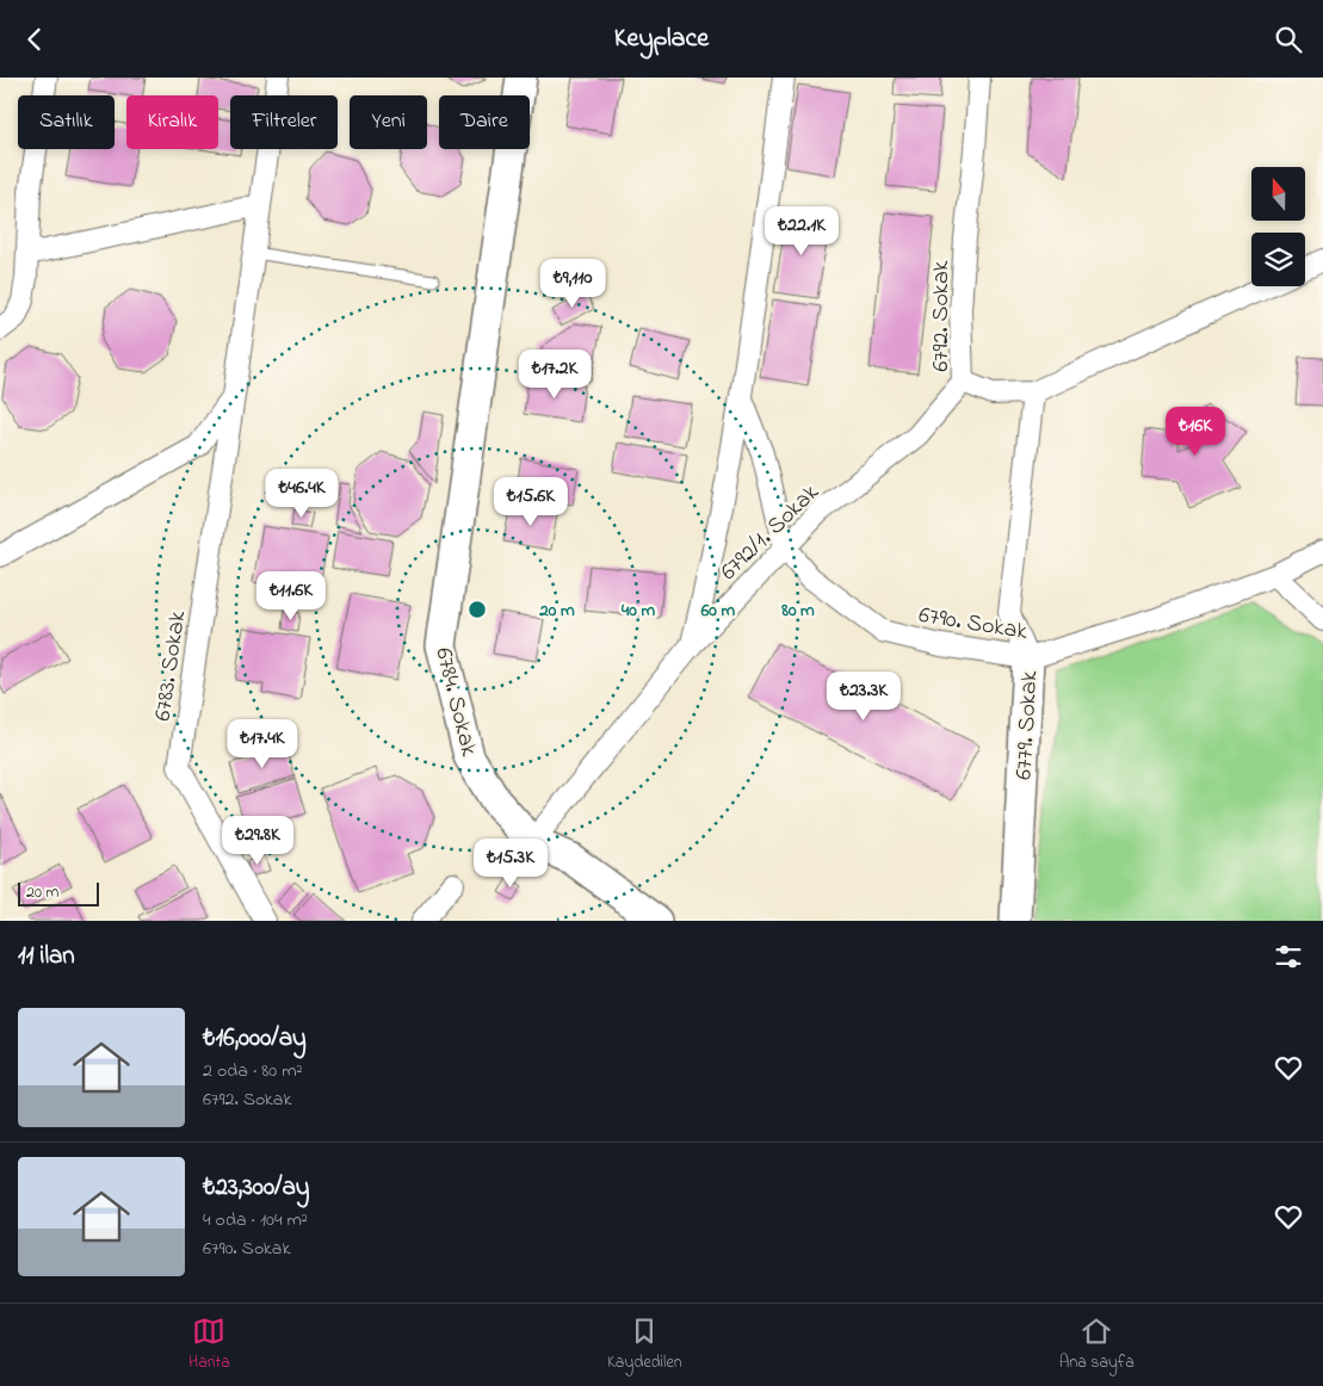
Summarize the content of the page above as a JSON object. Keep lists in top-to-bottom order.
{
  "streets": {
    "street": [
      "6792. Sokak",
      "6792/1. Sokak",
      "6790. Sokak",
      "6783. Sokak",
      "6784. Sokak",
      "6779. Sokak"
    ]
  },
  "crossings": [
    ["6792. Sokak", "6792/1. Sokak"],
    ["6792. Sokak", "6779. Sokak"],
    ["6792/1. Sokak", "6790. Sokak"],
    ["6792/1. Sokak", "6784. Sokak"],
    ["6790. Sokak", "6779. Sokak"]
  ],
  "scale_bar": "20 m",
  "north": "top",
  "page": {
    "header": "Keyplace",
    "chip": [
      "Satılık",
      "Kiralık",
      "Filtreler",
      "Yeni",
      "Daire"
    ],
    "price": [
      "₺22.1K",
      "₺9,110",
      "₺17.2K",
      "₺16K",
      "₺46.4K",
      "₺15.6K",
      "₺11.6K",
      "₺23.3K",
      "₺17.4K",
      "₺29.8K",
      "₺15.3K"
    ],
    "scale": "20 m",
    "heading": "11 ilan",
    "list": [
      {
        "name": "₺16,000/ay",
        "note": "2 oda · 80 m² · 6792. Sokak"
      },
      {
        "name": "₺23,300/ay",
        "note": "4 oda · 104 m² · 6790. Sokak"
      }
    ],
    "tabs": ["Harita", "Kaydedilen", "Ana sayfa"]
  },
  "rings": [
    "20 m",
    "40 m",
    "60 m",
    "80 m"
  ]
}
